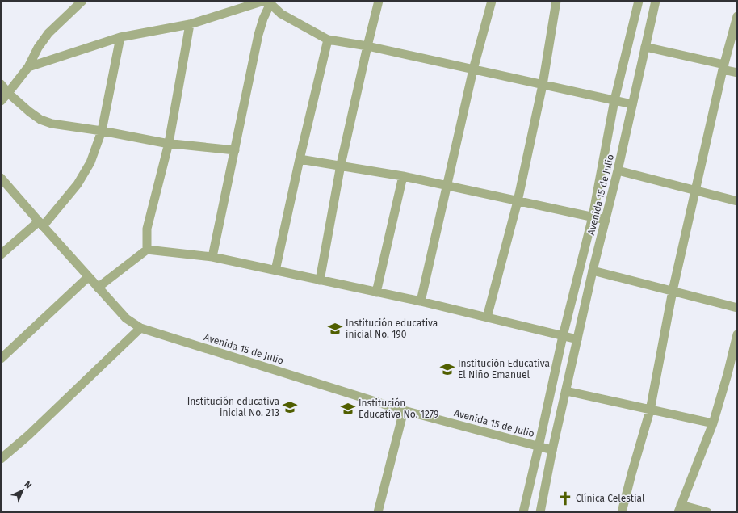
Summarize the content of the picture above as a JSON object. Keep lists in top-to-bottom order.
{
  "streets": {
    "street": ["Avenida 15 de Julio"]
  },
  "places": {
    "school or university": [
      "Institución educativa inicial No. 190",
      "Institución Educativa El Niño Emanuel",
      "Institución educativa inicial No. 213",
      "Institución Educativa No. 1279"
    ],
    "church": ["Clínica Celestial"]
  },
  "north": "top right"
}
